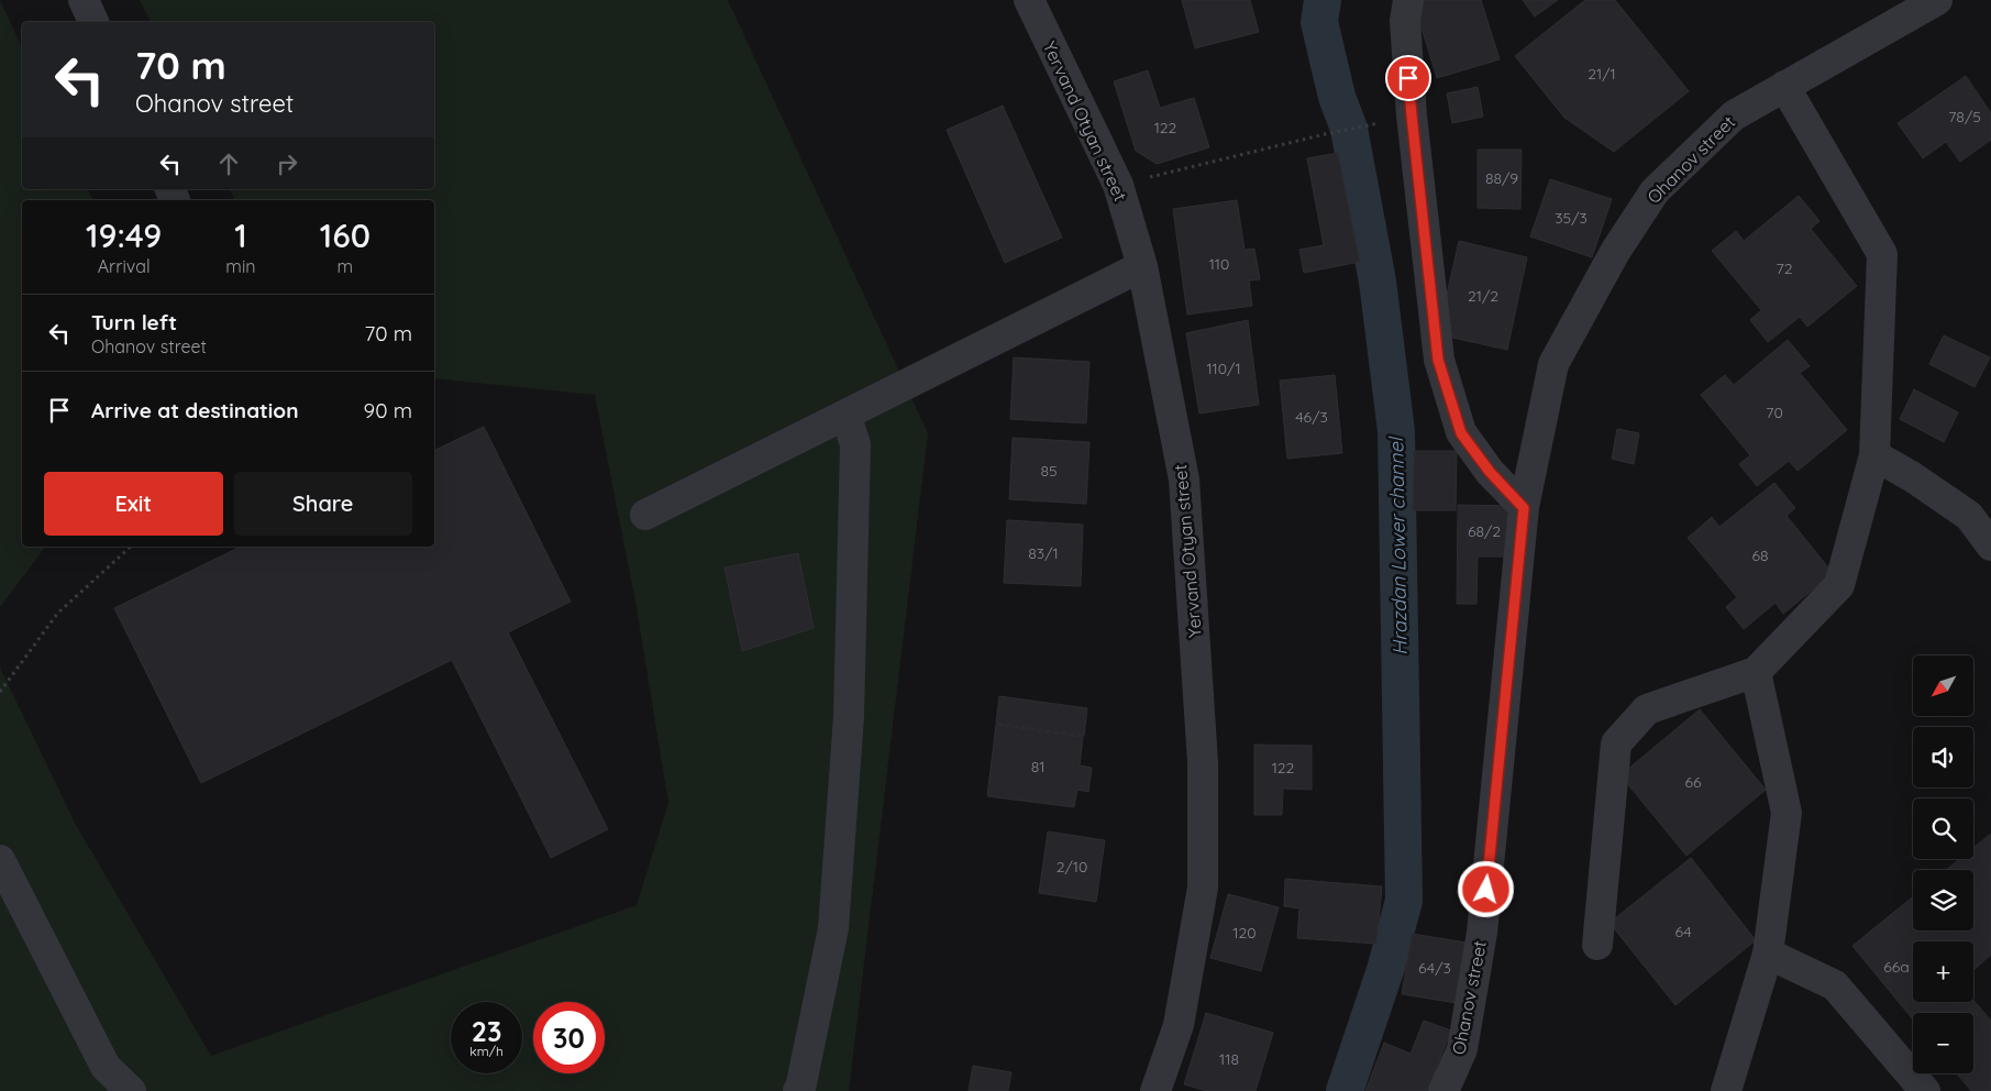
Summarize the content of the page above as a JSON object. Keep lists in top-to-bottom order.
{
  "streets": {
    "street": ["Yervand Otyan street", "Ohanov street"]
  },
  "water": ["Hrazdan Lower channel"],
  "house_numbers": [
    "21/1",
    "78/5",
    "122",
    "88/9",
    "35/3",
    "110",
    "72",
    "21/2",
    "110/1",
    "70",
    "46/3",
    "85",
    "68/2",
    "83/1",
    "68",
    "81",
    "122",
    "66",
    "2/10",
    "64",
    "120",
    "66a",
    "64/3",
    "118"
  ],
  "north": "bottom left",
  "page": {
    "turn": ["70 m", "Ohanov street"],
    "eta": [
      "19:49",
      "Arrival",
      "1",
      "min",
      "160",
      "m"
    ],
    "list": [
      {
        "name": "Turn left",
        "note": "Ohanov street",
        "value": "70 m"
      },
      {
        "name": "Arrive at destination",
        "value": "90 m"
      }
    ],
    "buttons": ["Exit", "Share"],
    "map_buttons": ["+", "−"],
    "speed": "23 km/h",
    "limit": "30"
  }
}
